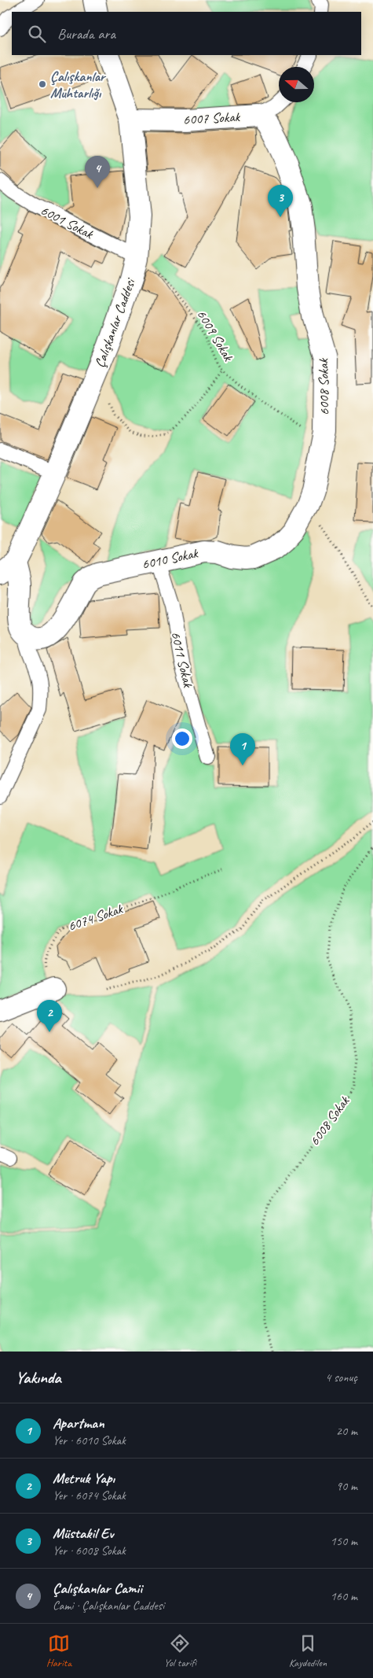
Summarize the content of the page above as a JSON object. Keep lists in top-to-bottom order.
{
  "streets": {
    "street": [
      "6007 Sokak",
      "Çalışkanlar Caddesi",
      "6008 Sokak",
      "6010 Sokak"
    ],
    "lane": ["6001 Sokak", "6011 Sokak"],
    "path": ["6009 Sokak", "6074 Sokak"]
  },
  "crossings": [
    ["6007 Sokak", "Çalışkanlar Caddesi"],
    ["6007 Sokak", "6008 Sokak"],
    ["6001 Sokak", "Çalışkanlar Caddesi"],
    ["6001 Sokak", "6009 Sokak"],
    ["Çalışkanlar Caddesi", "6009 Sokak"],
    ["6009 Sokak", "6008 Sokak"],
    ["6008 Sokak", "6010 Sokak"],
    ["6010 Sokak", "6011 Sokak"]
  ],
  "places": ["Çalışkanlar Muhtarlığı"],
  "north": "left",
  "page": {
    "search": "Burada ara",
    "pins": [
      "4",
      "3",
      "1",
      "2"
    ],
    "heading": ["Yakında", "4 sonuç"],
    "list": [
      {
        "mark": "1",
        "name": "Apartman",
        "note": "Yer · 6010 Sokak",
        "value": "20 m"
      },
      {
        "mark": "2",
        "name": "Metruk Yapı",
        "note": "Yer · 6074 Sokak",
        "value": "90 m"
      },
      {
        "mark": "3",
        "name": "Müstakil Ev",
        "note": "Yer · 6008 Sokak",
        "value": "150 m"
      },
      {
        "mark": "4",
        "name": "Çalışkanlar Camii",
        "note": "Cami · Çalışkanlar Caddesi",
        "value": "160 m"
      }
    ],
    "nav": ["Harita", "Yol tarifi", "Kaydedilen"]
  }
}
